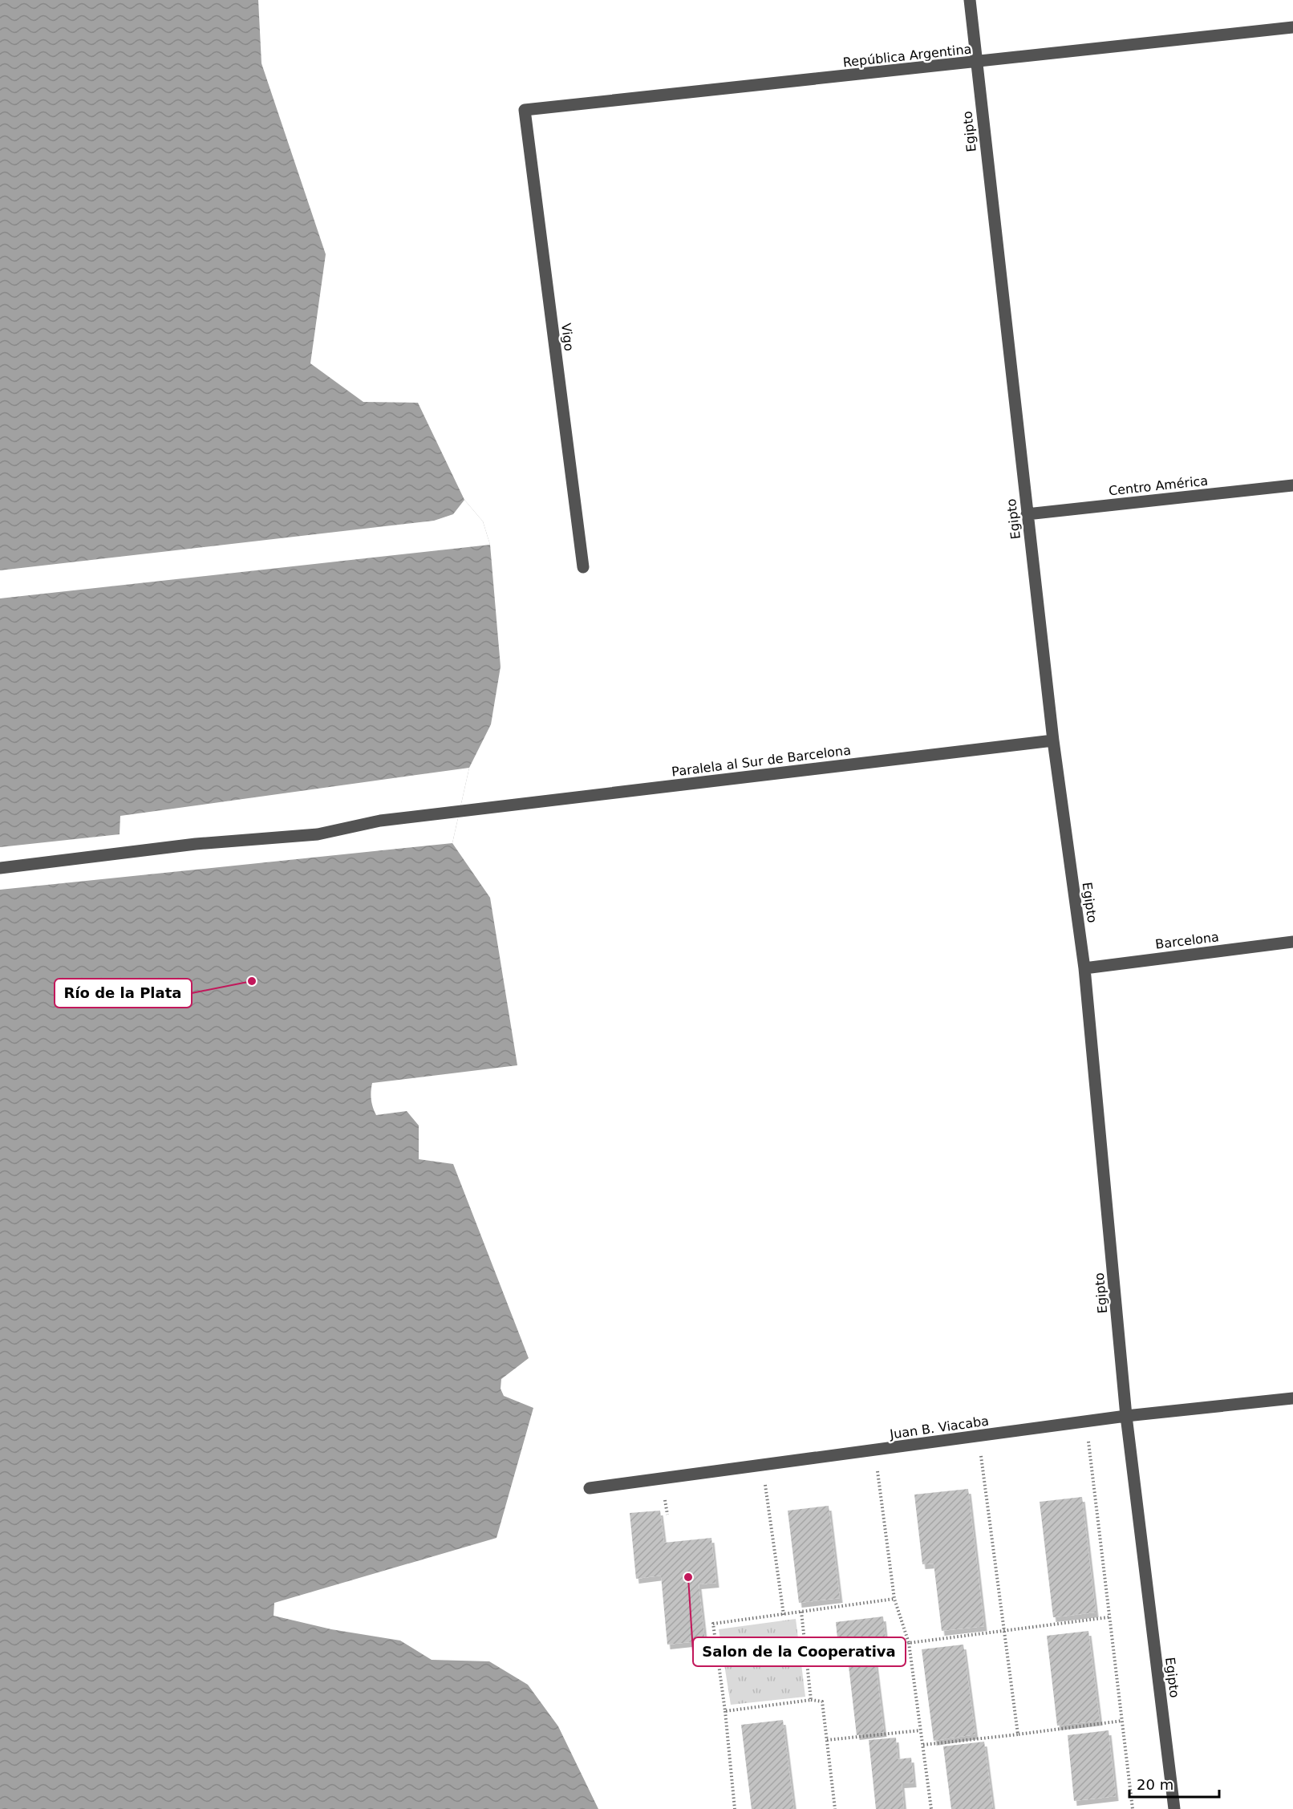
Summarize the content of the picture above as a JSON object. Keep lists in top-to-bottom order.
{
  "streets": {
    "street": [
      "República Argentina",
      "Egipto",
      "Vigo",
      "Centro América",
      "Paralela al Sur de Barcelona",
      "Barcelona",
      "Juan B. Viacaba"
    ]
  },
  "crossings": [
    ["República Argentina", "Egipto"],
    ["República Argentina", "Vigo"],
    ["Egipto", "Centro América"],
    ["Egipto", "Paralela al Sur de Barcelona"],
    ["Egipto", "Barcelona"],
    ["Egipto", "Juan B. Viacaba"]
  ],
  "places": ["Río de la Plata", "Salon de la Cooperativa"],
  "scale_bar": "20 m"
}
